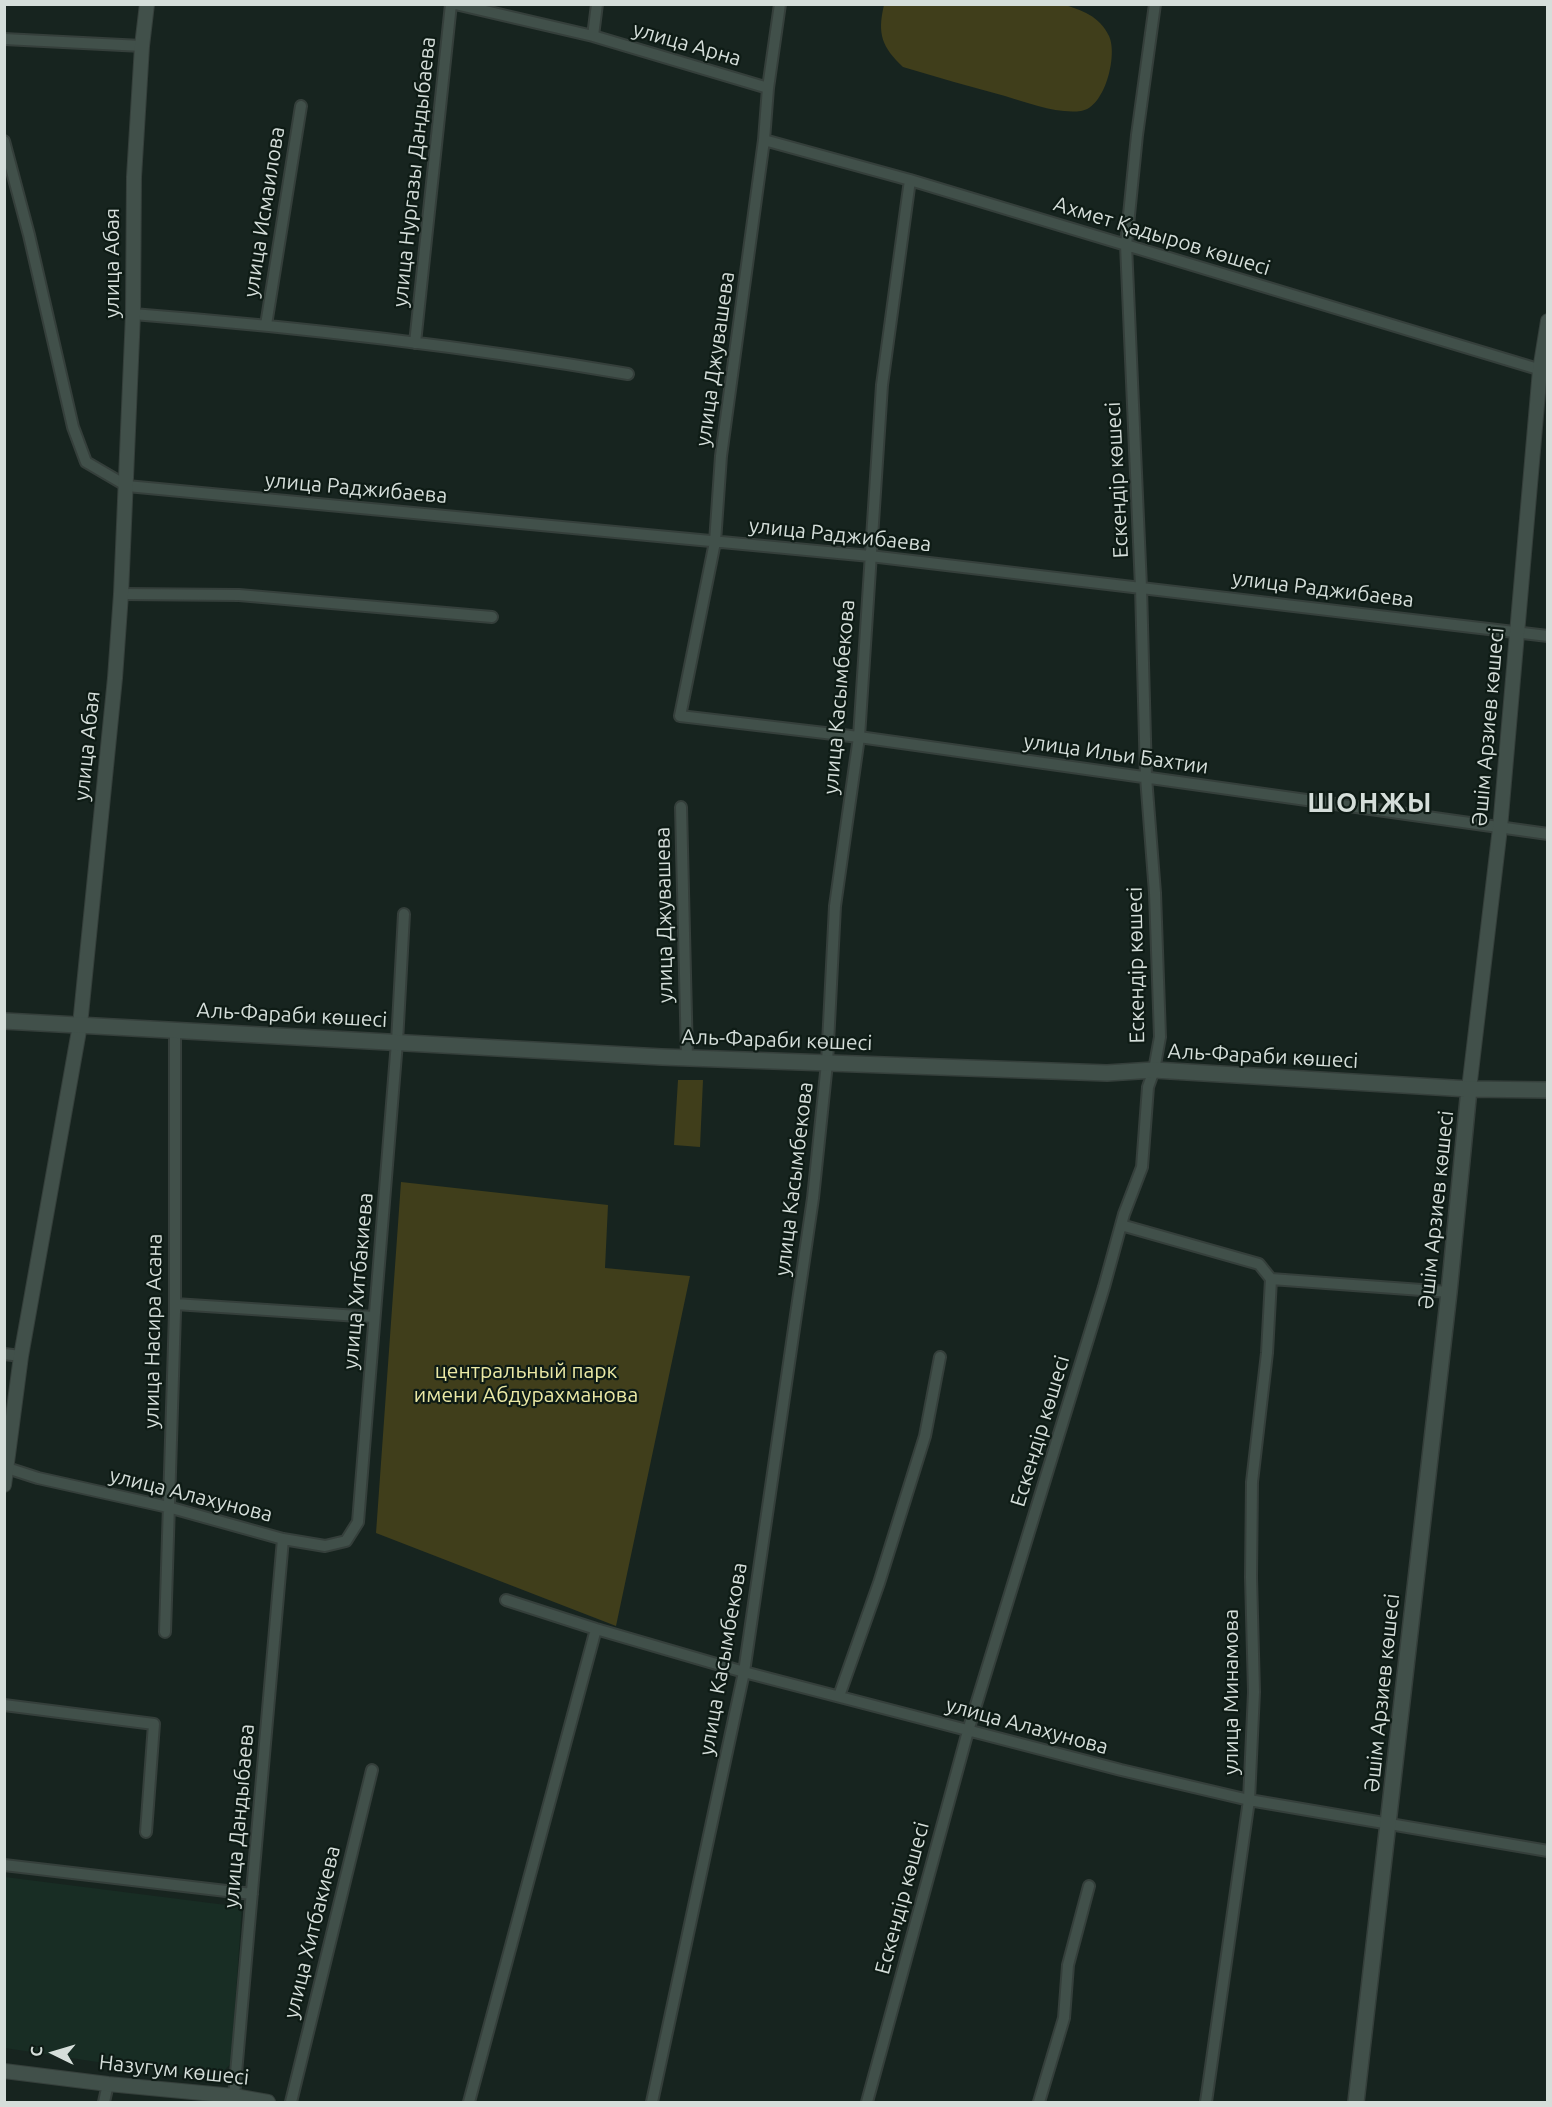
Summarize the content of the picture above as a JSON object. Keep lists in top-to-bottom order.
{
  "streets": {
    "main road": ["Әшім Арзиев көшесі", "Аль-Фараби көшесі"],
    "street": [
      "улица Арна",
      "улица Нургазы Дандыбаева",
      "улица Исмаилова",
      "Ахмет Қадыров көшесі",
      "улица Абая",
      "улица Джувашева",
      "Ескендір көшесі",
      "улица Раджибаева",
      "улица Касымбекова",
      "улица Ильи Бахтии",
      "улица Хитбакиева",
      "улица Насира Асана",
      "улица Алахунова",
      "улица Минамова",
      "улица Дандыбаева",
      "Назугум көшесі"
    ]
  },
  "crossings": [
    ["улица Арна", "улица Нургазы Дандыбаева"],
    ["улица Арна", "улица Джувашева"],
    ["Ахмет Қадыров көшесі", "улица Джувашева"],
    ["Ахмет Қадыров көшесі", "Ескендір көшесі"],
    ["Ахмет Қадыров көшесі", "улица Касымбекова"],
    ["Ахмет Қадыров көшесі", "Әшім Арзиев көшесі"],
    ["улица Абая", "улица Раджибаева"],
    ["улица Абая", "Аль-Фараби көшесі"],
    ["улица Абая", "улица Алахунова"],
    ["улица Джувашева", "улица Раджибаева"],
    ["улица Джувашева", "улица Ильи Бахтии"],
    ["улица Джувашева", "Аль-Фараби көшесі"],
    ["Ескендір көшесі", "улица Раджибаева"],
    ["Ескендір көшесі", "улица Ильи Бахтии"],
    ["Ескендір көшесі", "Аль-Фараби көшесі"],
    ["Ескендір көшесі", "улица Алахунова"],
    ["улица Раджибаева", "улица Касымбекова"],
    ["улица Раджибаева", "Әшім Арзиев көшесі"],
    ["улица Касымбекова", "улица Ильи Бахтии"],
    ["улица Касымбекова", "Аль-Фараби көшесі"],
    ["улица Касымбекова", "улица Алахунова"],
    ["Әшім Арзиев көшесі", "улица Ильи Бахтии"],
    ["Әшім Арзиев көшесі", "Аль-Фараби көшесі"],
    ["Әшім Арзиев көшесі", "улица Алахунова"],
    ["Аль-Фараби көшесі", "улица Хитбакиева"],
    ["Аль-Фараби көшесі", "улица Насира Асана"],
    ["улица Хитбакиева", "улица Алахунова"],
    ["улица Насира Асана", "улица Алахунова"],
    ["улица Алахунова", "улица Минамова"],
    ["улица Алахунова", "улица Дандыбаева"],
    ["улица Дандыбаева", "Назугум көшесі"]
  ],
  "districts": ["ШОНЖЫ"],
  "parks": ["центральный парк имени Абдурахманова"],
  "north": "left"
}
